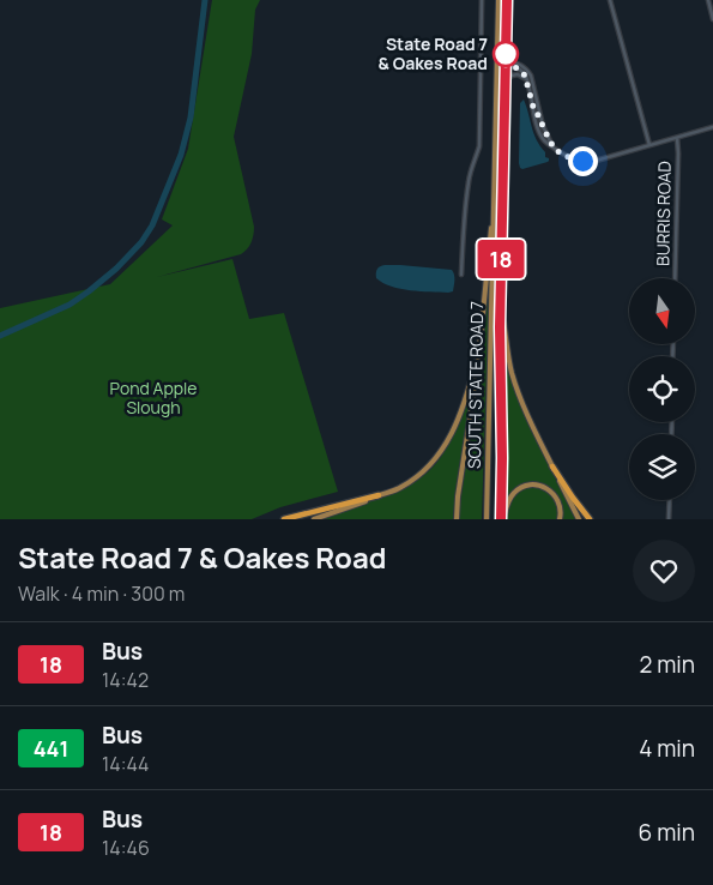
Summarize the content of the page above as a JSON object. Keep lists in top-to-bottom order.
{
  "streets": {
    "main road": ["SOUTH STATE ROAD 7"],
    "street": ["BURRIS ROAD"]
  },
  "parks": ["Pond Apple Slough"],
  "places": ["State Road 7 & Oakes Road"],
  "lines": ["bus line 18"],
  "north": "bottom",
  "page": {
    "on_map": "18",
    "heading": ["State Road 7 & Oakes Road", "Walk · 4 min · 300 m"],
    "list": [
      {
        "mark": "18",
        "name": "Bus",
        "note": "14:42",
        "value": "2 min"
      },
      {
        "mark": "441",
        "name": "Bus",
        "note": "14:44",
        "value": "4 min"
      },
      {
        "mark": "18",
        "name": "Bus",
        "note": "14:46",
        "value": "6 min"
      }
    ]
  }
}
